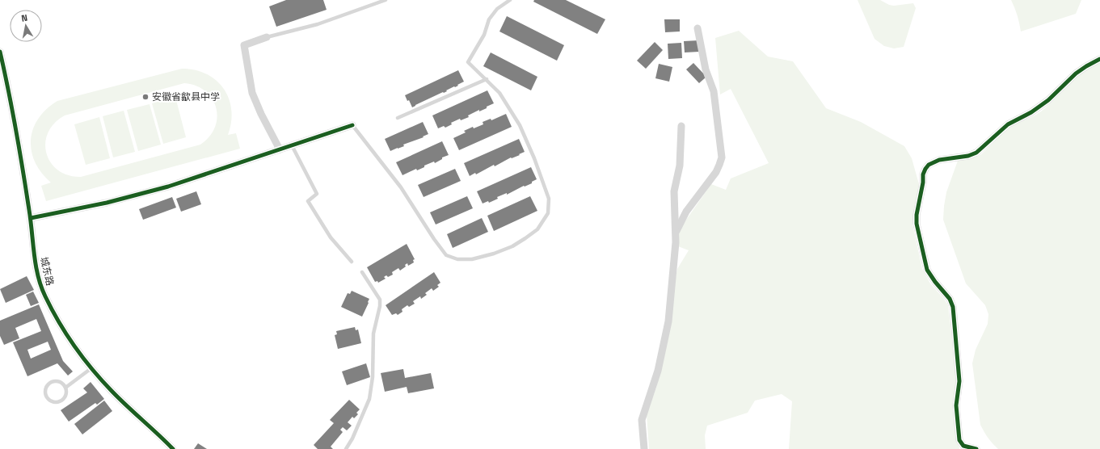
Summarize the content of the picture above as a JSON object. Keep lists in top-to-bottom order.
{
  "streets": {
    "street": ["城东路"]
  },
  "places": ["安徽省歙县中学"],
  "north": "top"
}
